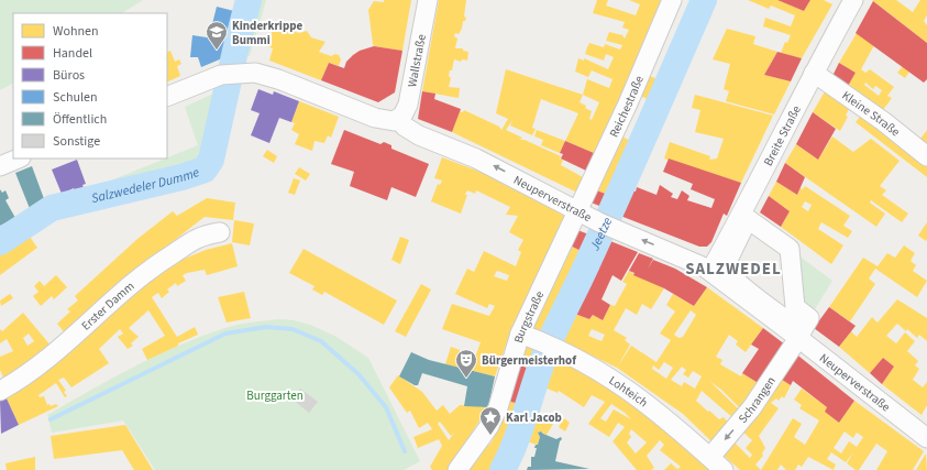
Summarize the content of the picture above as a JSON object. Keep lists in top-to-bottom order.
{
  "streets": {
    "street": [
      "Wallstraße",
      "Reichestraße",
      "Kleine Straße",
      "Breite Straße",
      "Neuperverstraße",
      "Erster Damm",
      "Burgstraße",
      "Lohteich",
      "Schrangen"
    ]
  },
  "crossings": [
    ["Wallstraße", "Neuperverstraße"],
    ["Reichestraße", "Neuperverstraße"],
    ["Reichestraße", "Burgstraße"],
    ["Kleine Straße", "Breite Straße"],
    ["Breite Straße", "Neuperverstraße"],
    ["Neuperverstraße", "Burgstraße"],
    ["Neuperverstraße", "Schrangen"],
    ["Burgstraße", "Lohteich"],
    ["Lohteich", "Schrangen"]
  ],
  "one_way": ["Neuperverstraße", "Schrangen"],
  "districts": ["SALZWEDEL"],
  "water": ["Salzwedeler Dumme", "Jeetze"],
  "parks": ["Burggarten"],
  "places": {
    "school or university": ["Kinderkrippe Bummi"],
    "theatre": ["Bürgermeisterhof"],
    "place": ["Karl Jacob"]
  },
  "legend": [
    "Wohnen",
    "Handel",
    "Büros",
    "Schulen",
    "Öffentlich",
    "Sonstige"
  ]
}
